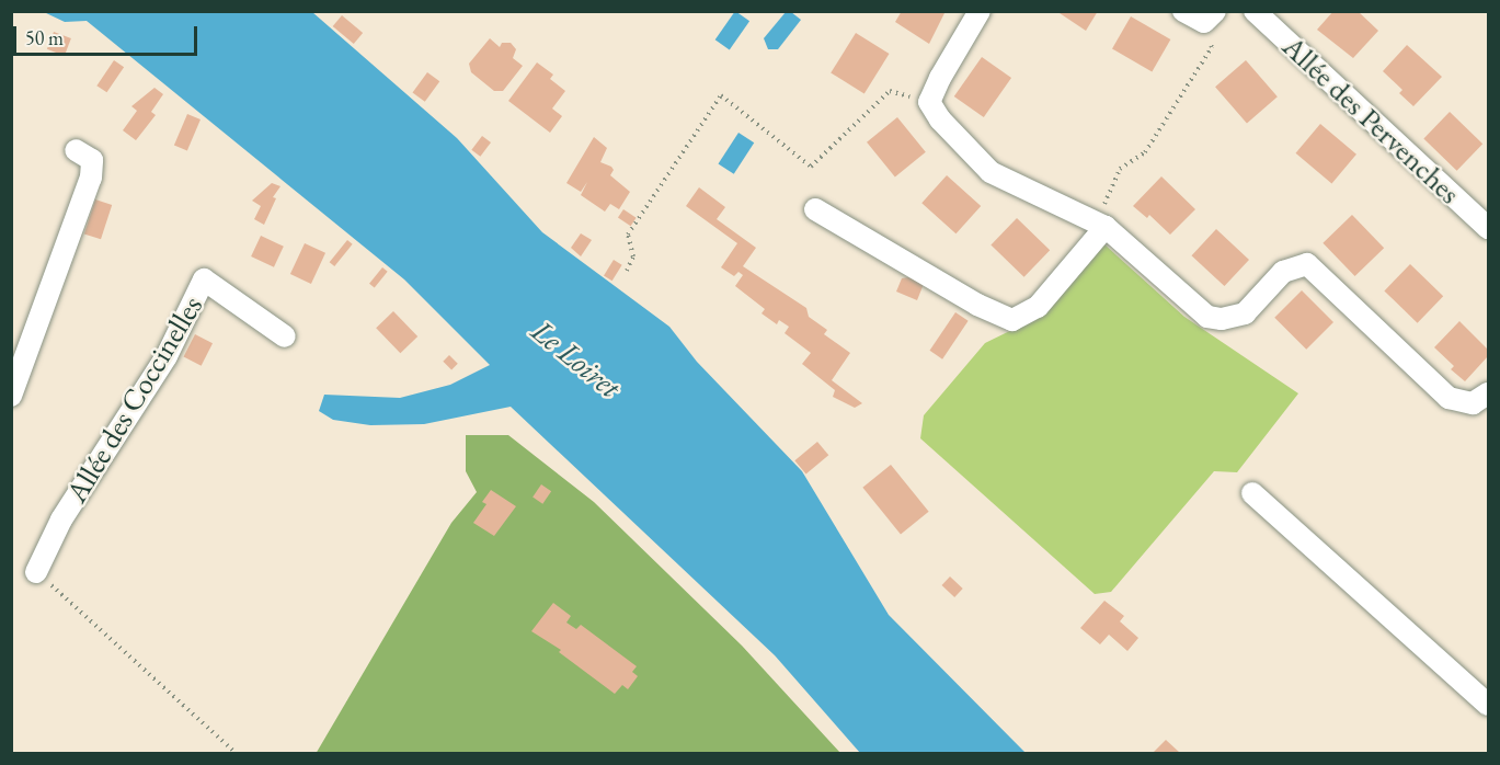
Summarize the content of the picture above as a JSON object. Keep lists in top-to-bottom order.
{
  "streets": {
    "street": ["Allée des Pervenches", "Allée des Coccinelles"]
  },
  "water": ["Le Loiret"],
  "scale_bar": "50 m"
}
